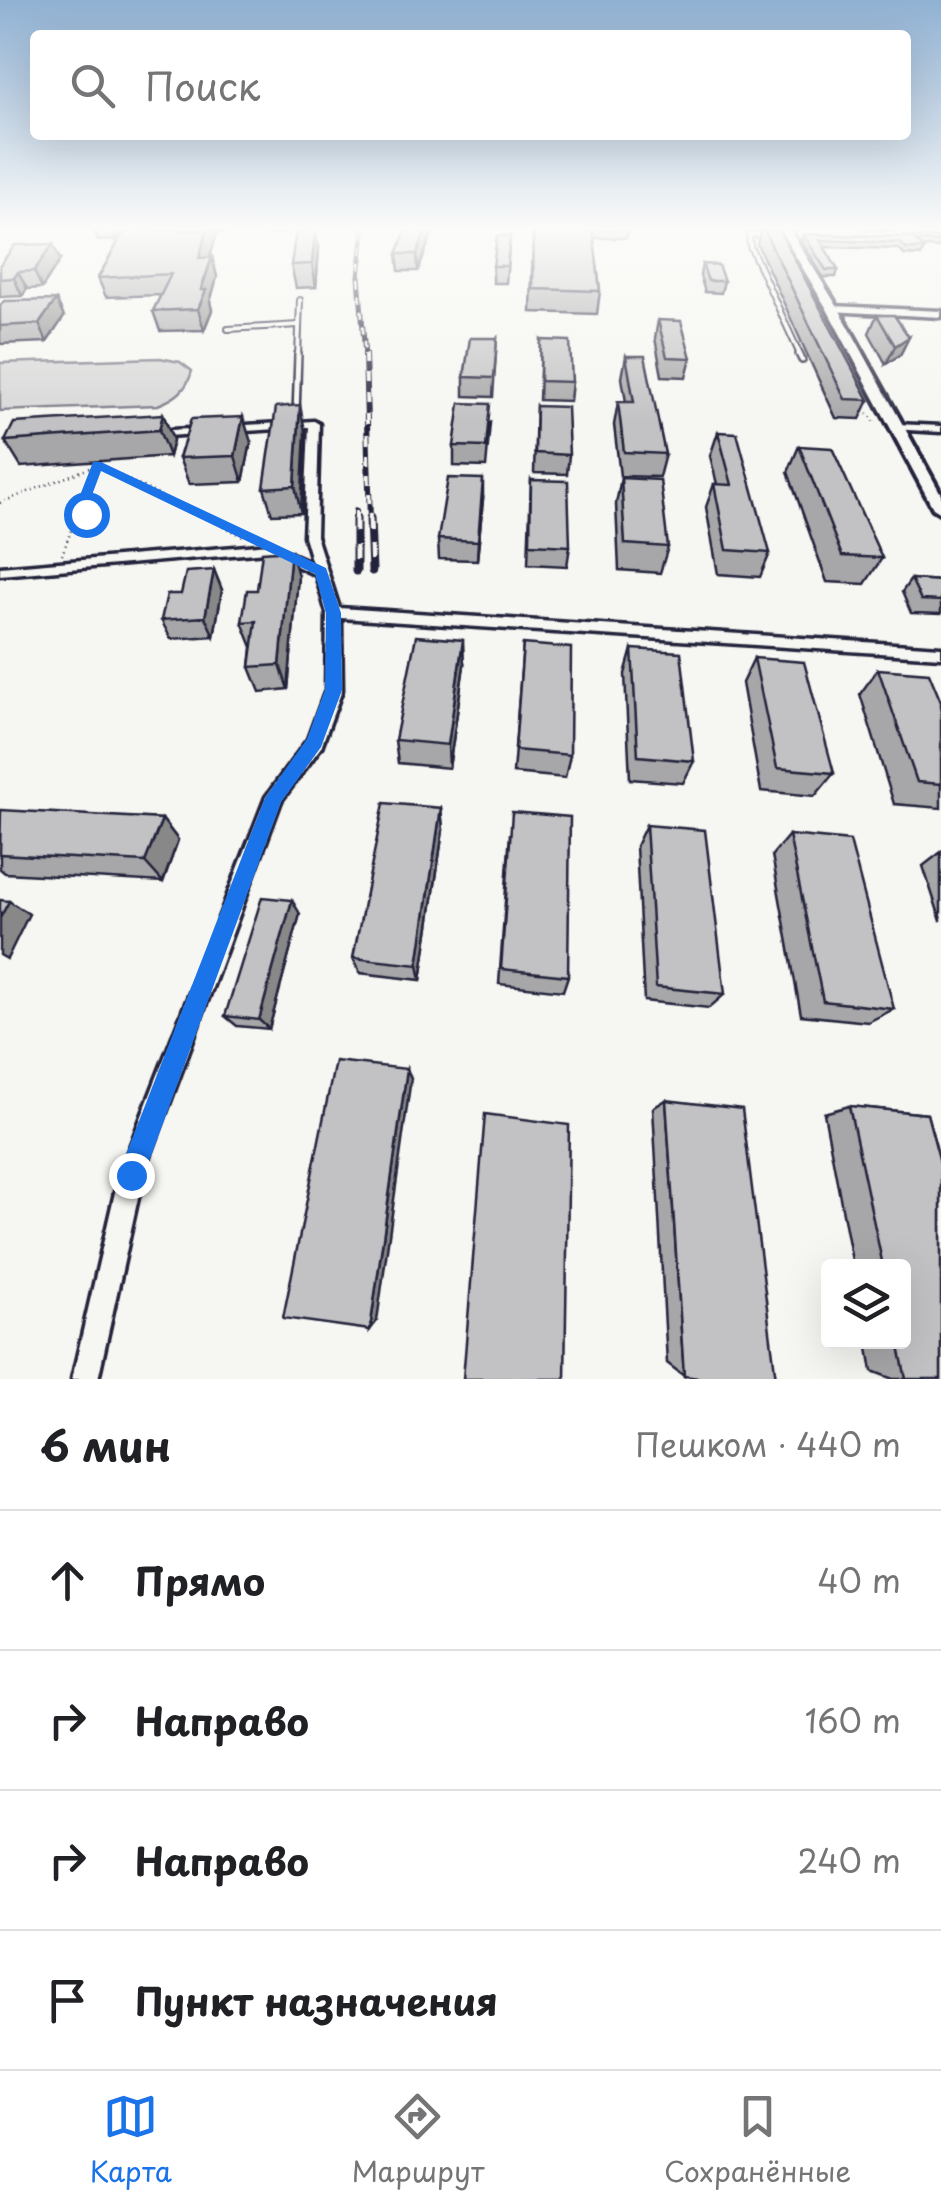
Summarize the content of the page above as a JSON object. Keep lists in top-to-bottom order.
{
  "page": {
    "search": "Поиск",
    "heading": ["6 мин", "Пешком · 440 m"],
    "list": [
      ["Прямо", "40 m"],
      ["Направо", "160 m"],
      ["Направо", "240 m"],
      "Пункт назначения"
    ],
    "nav": ["Карта", "Маршрут", "Сохранённые"]
  }
}
